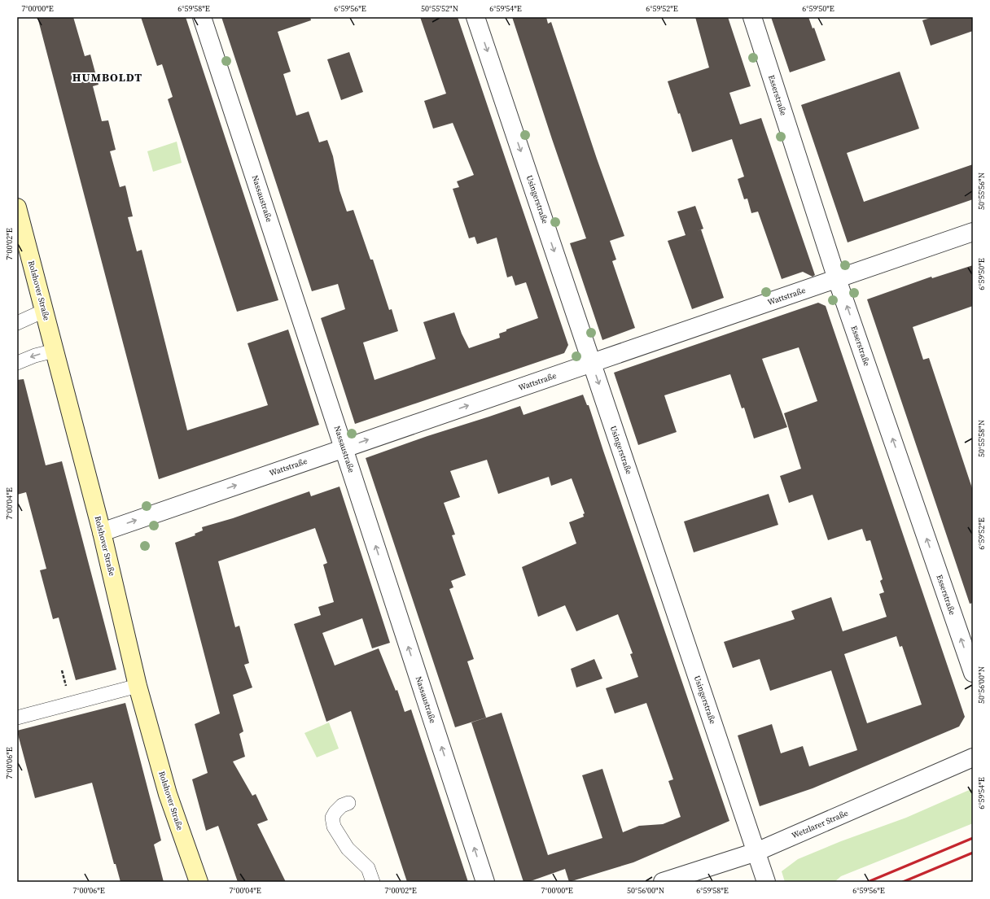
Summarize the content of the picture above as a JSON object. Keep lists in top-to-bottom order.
{
  "streets": {
    "street": [
      "Esserstraße",
      "Nassaustraße",
      "Usingerstraße",
      "Rolshover Straße",
      "Wattstraße",
      "Wetzlarer Straße"
    ]
  },
  "crossings": [
    ["Esserstraße", "Wattstraße"],
    ["Nassaustraße", "Wattstraße"],
    ["Usingerstraße", "Wattstraße"],
    ["Usingerstraße", "Wetzlarer Straße"],
    ["Rolshover Straße", "Wattstraße"]
  ],
  "one_way": [
    "Esserstraße",
    "Nassaustraße",
    "Usingerstraße",
    "Wattstraße"
  ],
  "districts": ["HUMBOLDT"],
  "coordinates": [
    "7°00'00\"E",
    "6°59'58\"E",
    "6°59'56\"E",
    "50°55'52\"N",
    "6°59'54\"E",
    "6°59'52\"E",
    "6°59'50\"E",
    "50°55'56\"N",
    "7°00'02\"E",
    "50°55'58\"N",
    "7°00'04\"E",
    "50°56'00\"N",
    "7°00'06\"E"
  ]
}
